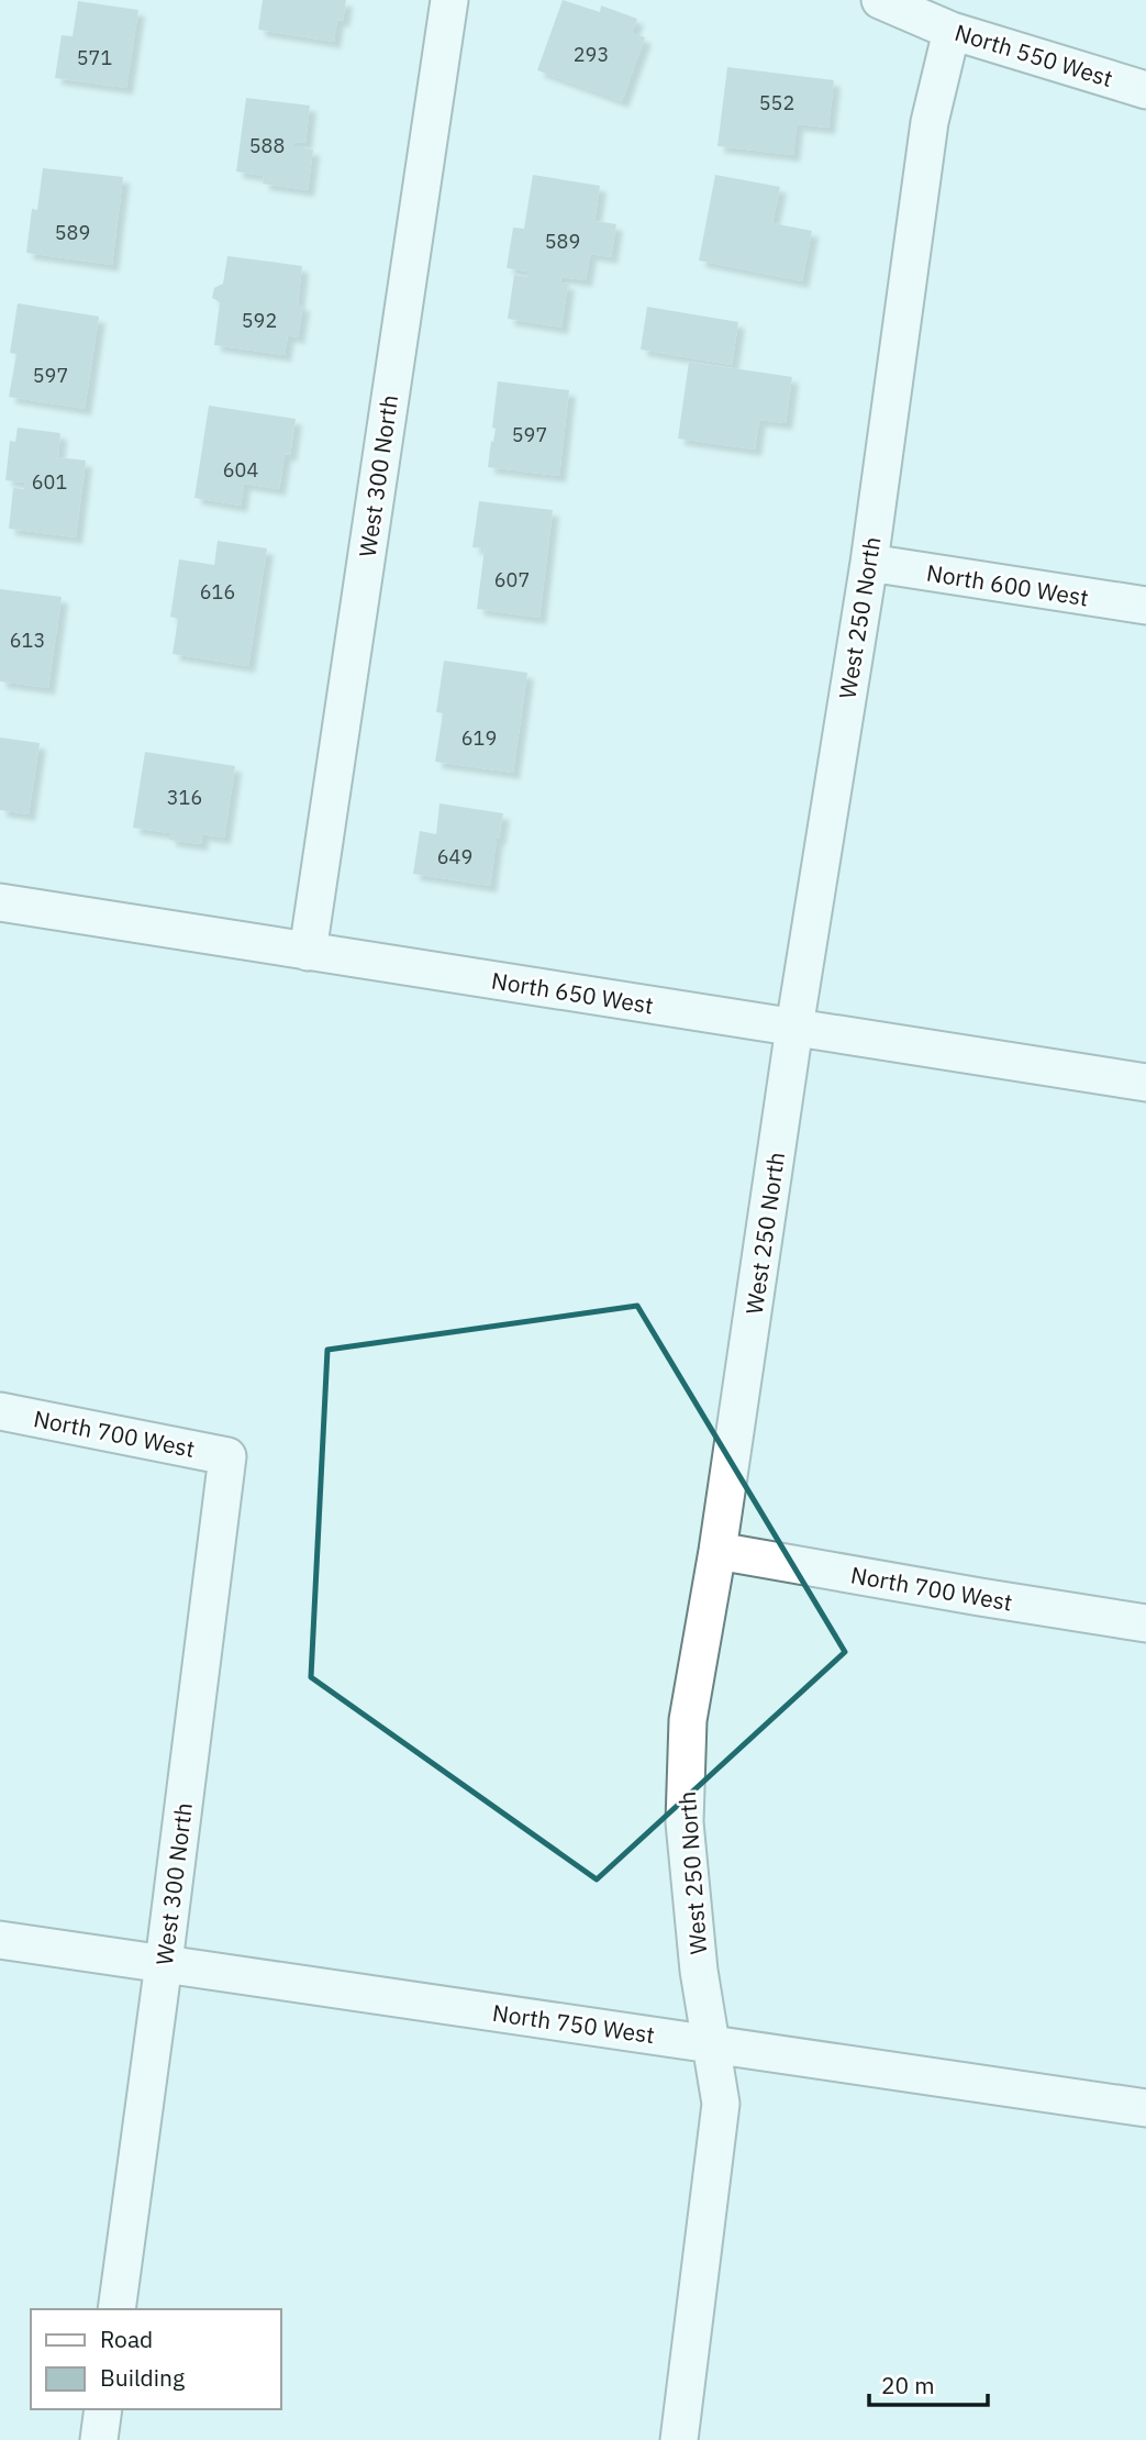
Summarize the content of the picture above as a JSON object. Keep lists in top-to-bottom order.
{
  "streets": {
    "street": [
      "North 550 West",
      "West 300 North",
      "North 600 West",
      "West 250 North",
      "North 650 West",
      "North 700 West",
      "North 750 West"
    ]
  },
  "crossings": [
    ["North 550 West", "West 250 North"],
    ["West 300 North", "North 650 West"],
    ["West 300 North", "North 700 West"],
    ["West 300 North", "North 750 West"],
    ["North 600 West", "West 250 North"],
    ["West 250 North", "North 650 West"],
    ["West 250 North", "North 700 West"],
    ["West 250 North", "North 750 West"]
  ],
  "house_numbers": [
    "293",
    "571",
    "552",
    "588",
    "589",
    "589",
    "592",
    "597",
    "597",
    "604",
    "601",
    "607",
    "616",
    "613",
    "619",
    "316",
    "649"
  ],
  "legend": ["Road", "Building"],
  "scale_bar": "20 m"
}
